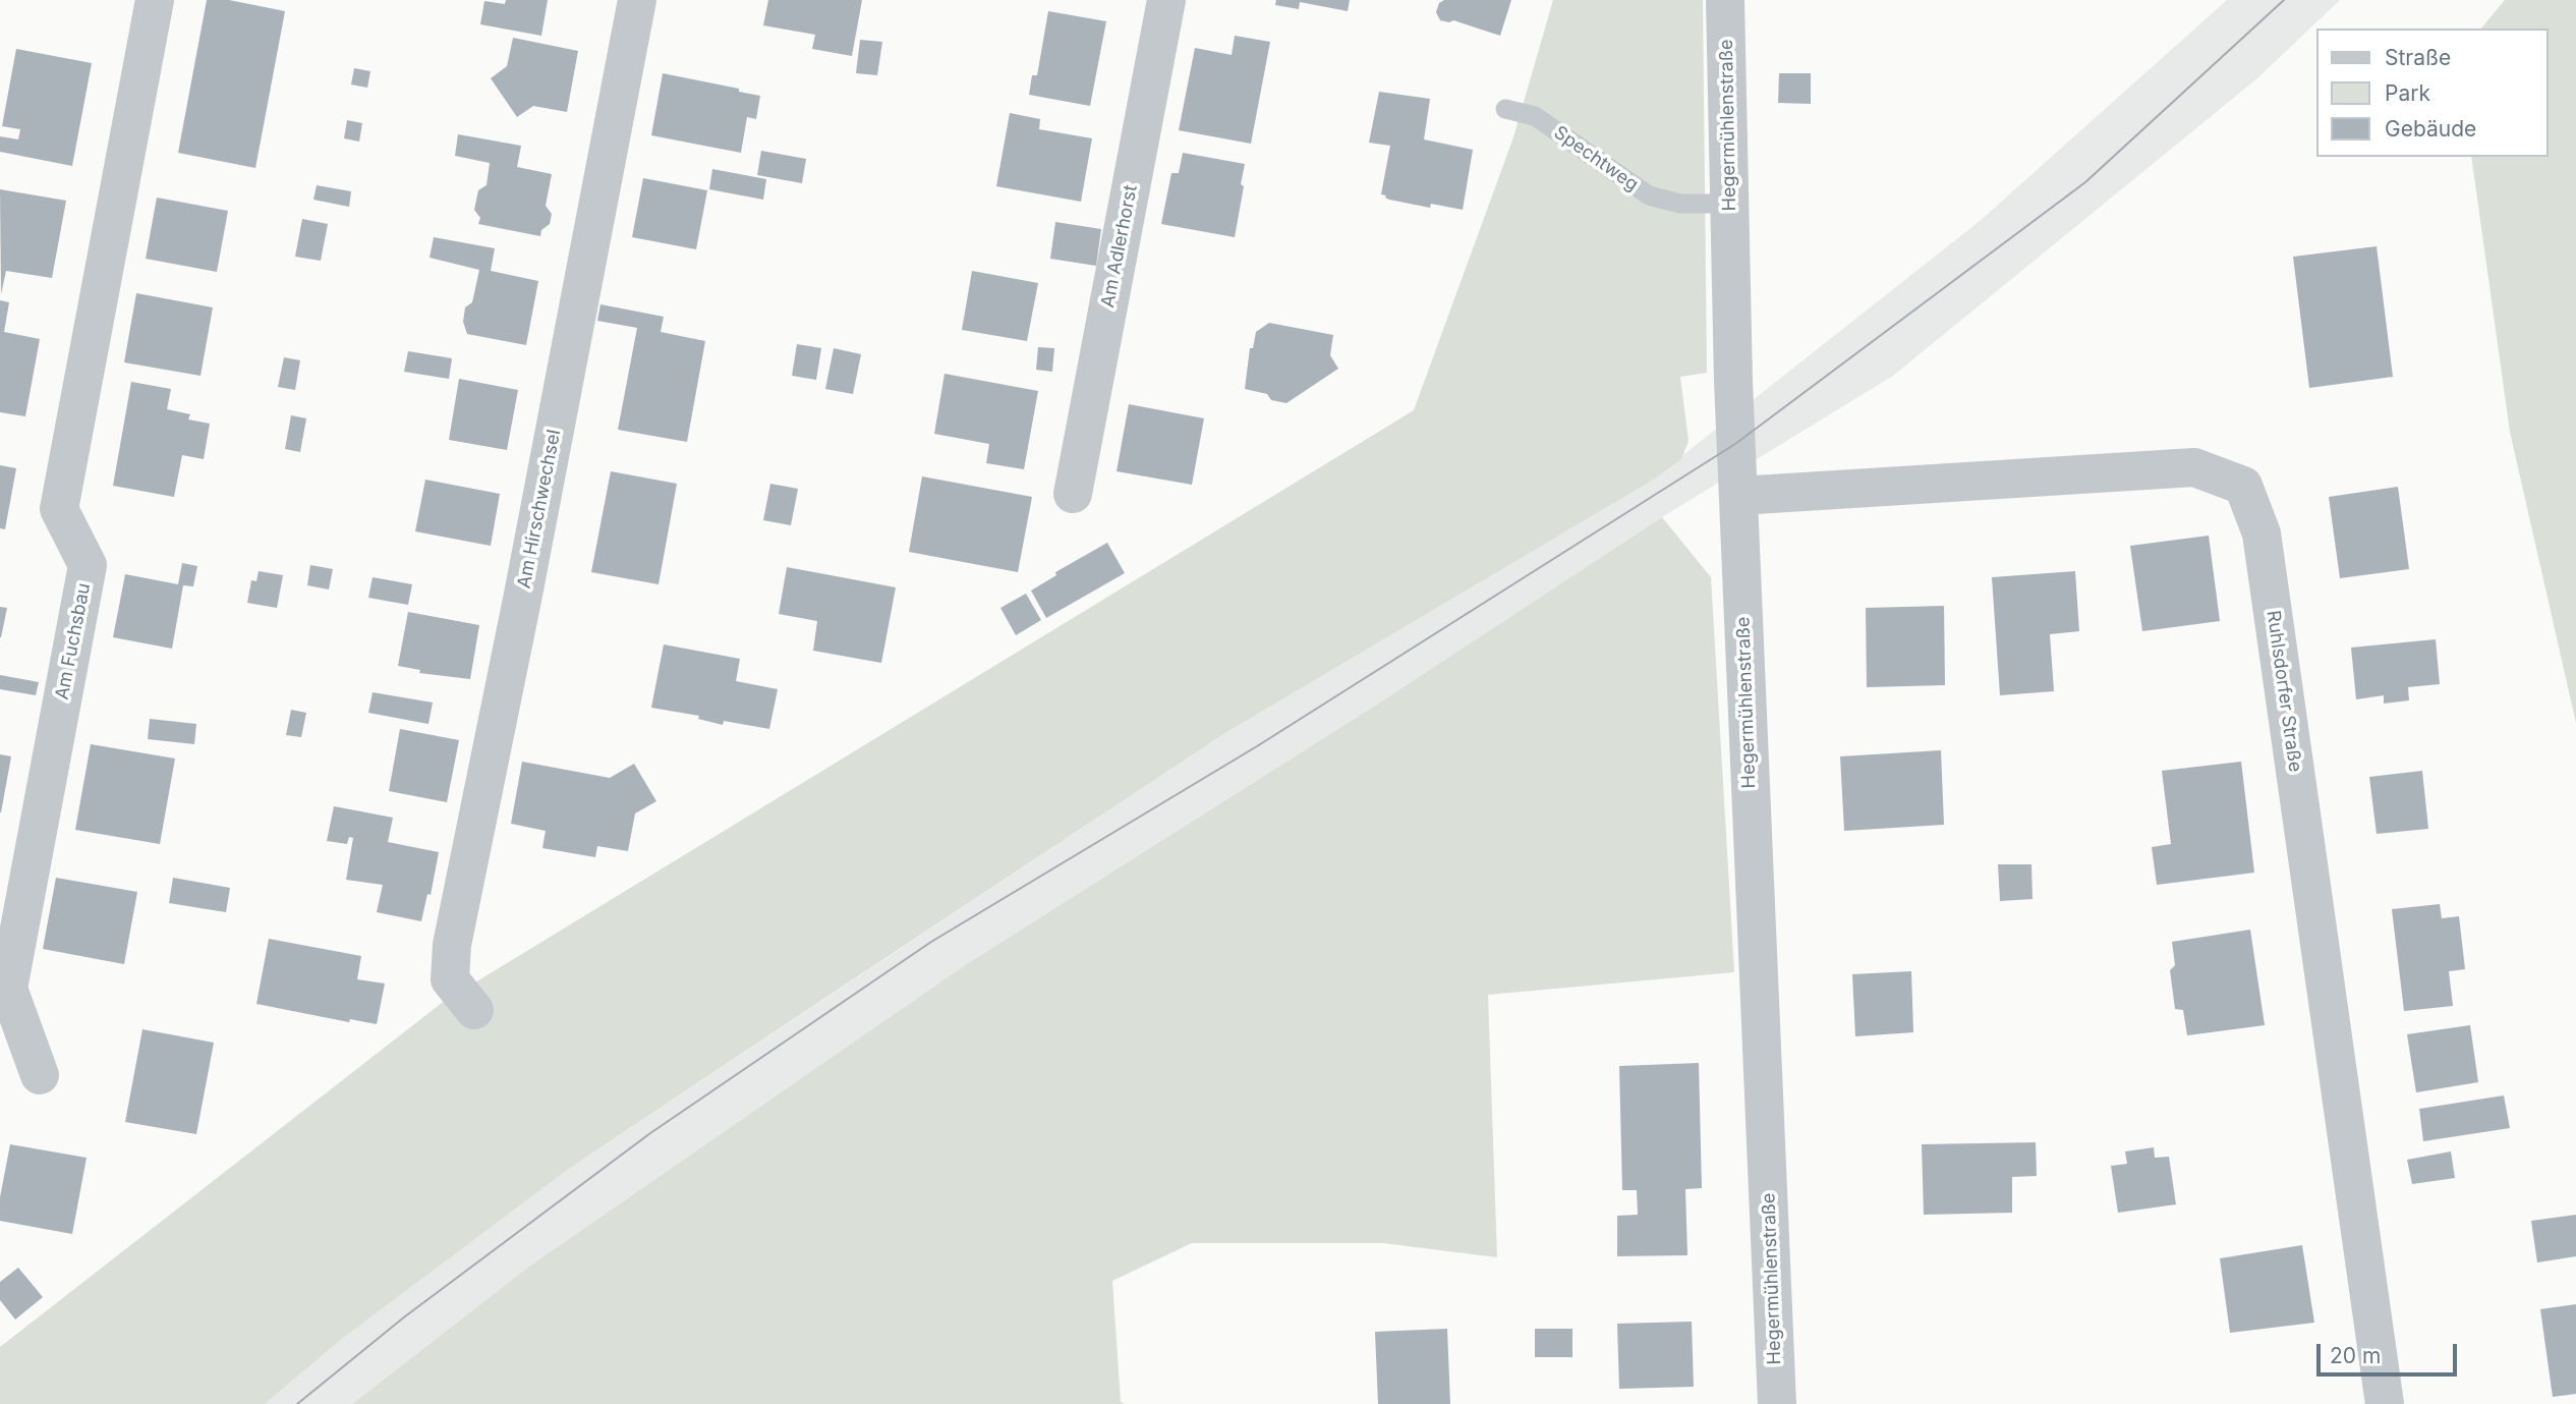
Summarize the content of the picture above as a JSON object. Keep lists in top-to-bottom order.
{
  "streets": {
    "street": [
      "Hegermühlenstraße",
      "Am Adlerhorst",
      "Am Hirschwechsel",
      "Am Fuchsbau",
      "Ruhlsdorfer Straße"
    ],
    "lane": ["Spechtweg"]
  },
  "crossings": [
    ["Hegermühlenstraße", "Spechtweg"],
    ["Hegermühlenstraße", "Ruhlsdorfer Straße"]
  ],
  "legend": ["Straße", "Park", "Gebäude"],
  "scale_bar": "20 m"
}
